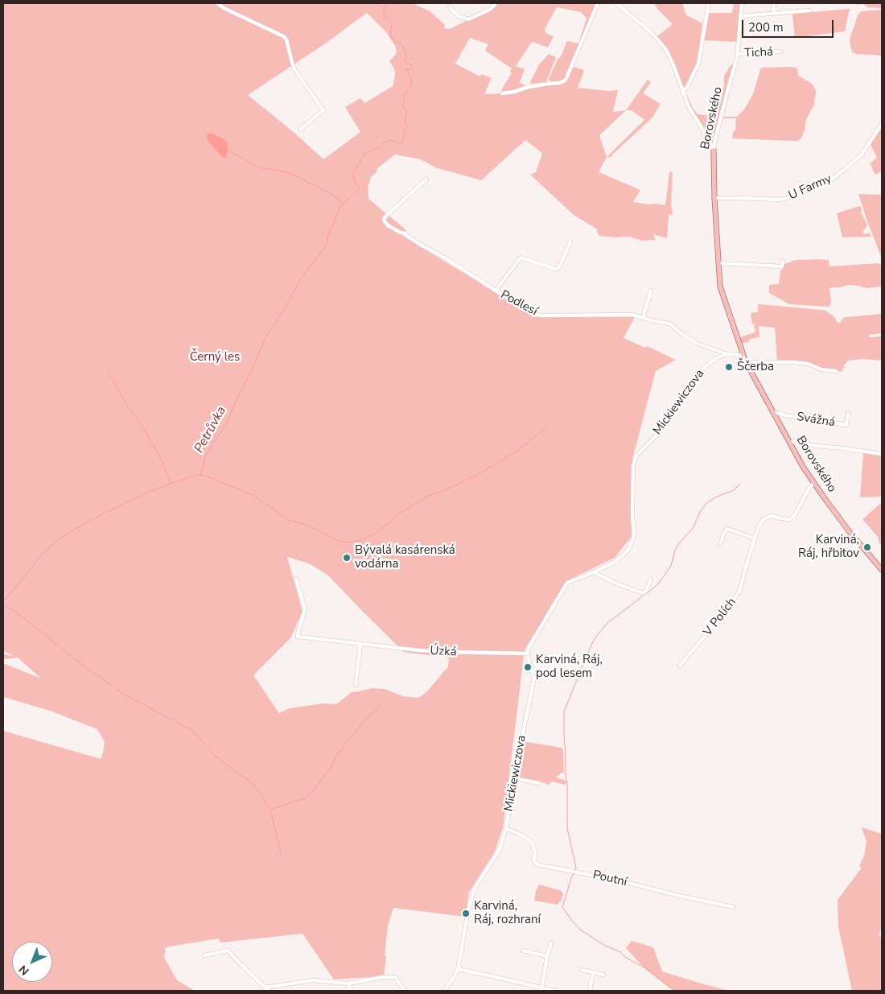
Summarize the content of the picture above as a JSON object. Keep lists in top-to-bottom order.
{
  "streets": {
    "main road": ["Borovského"],
    "street": [
      "Tichá",
      "U Farmy",
      "Podlesí",
      "Mickiewiczova",
      "Svážná",
      "V Polích",
      "Úzká",
      "Poutní"
    ]
  },
  "crossings": [
    ["Tichá", "Borovského"],
    ["Borovského", "U Farmy"],
    ["Borovského", "Svážná"],
    ["Borovského", "V Polích"],
    ["Podlesí", "Mickiewiczova"],
    ["Mickiewiczova", "Úzká"],
    ["Mickiewiczova", "Poutní"]
  ],
  "water": ["Petrůvka"],
  "parks": ["Černý les"],
  "places": [
    "Ščerba",
    "Karviná, Ráj, hřbitov",
    "Bývalá kasárenská vodárna",
    "Karviná, Ráj, pod lesem",
    "Karviná, Ráj, rozhraní"
  ],
  "scale_bar": "200 m",
  "north": "bottom left"
}
